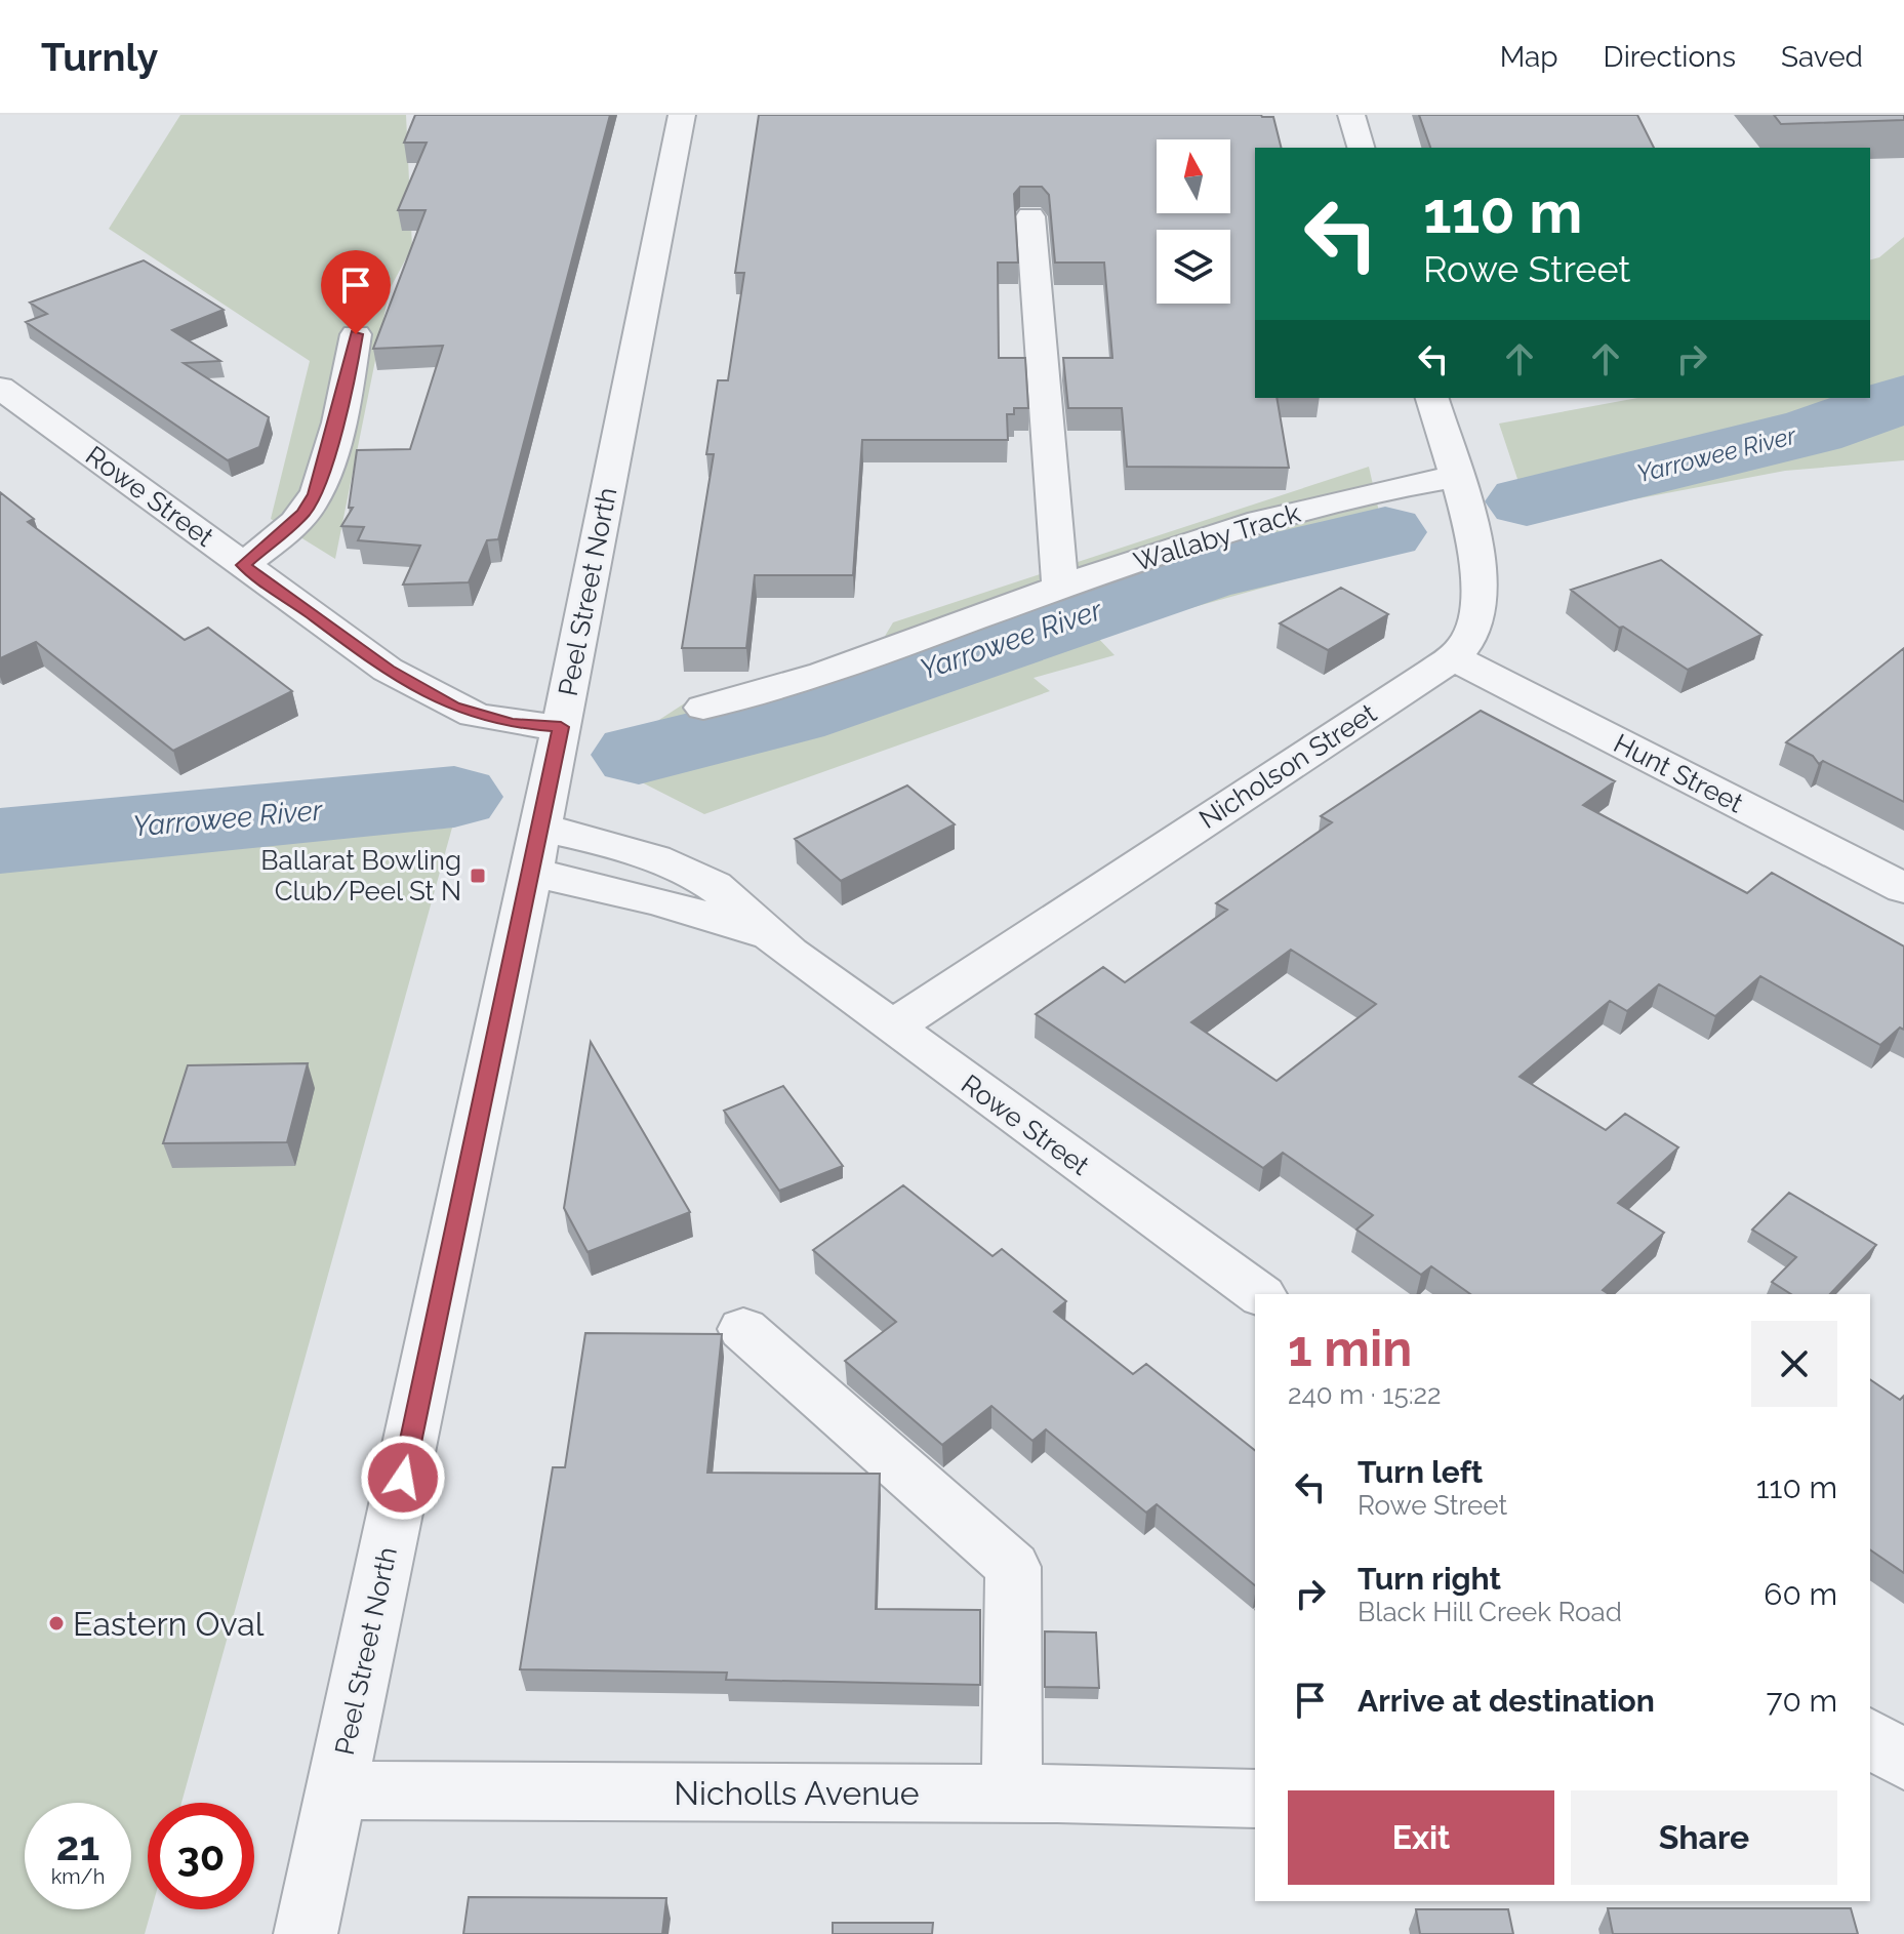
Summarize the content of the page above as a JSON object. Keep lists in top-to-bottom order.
{
  "streets": {
    "street": [
      "Rowe Street",
      "Wallaby Track",
      "Peel Street North",
      "Nicholson Street",
      "Hunt Street",
      "Nicholls Avenue"
    ]
  },
  "crossings": [
    ["Rowe Street", "Peel Street North"],
    ["Rowe Street", "Nicholson Street"],
    ["Wallaby Track", "Nicholson Street"],
    ["Peel Street North", "Nicholls Avenue"],
    ["Nicholson Street", "Hunt Street"]
  ],
  "water": ["Yarrowee River"],
  "places": {
    "transit": ["Ballarat Bowling Club/Peel St N"],
    "other": ["Eastern Oval"]
  },
  "north": "top",
  "page": {
    "header": "Turnly",
    "nav": ["Map", "Directions", "Saved"],
    "turn": ["110 m", "Rowe Street"],
    "heading": ["1 min", "240 m · 15:22"],
    "list": [
      {
        "name": "Turn left",
        "note": "Rowe Street",
        "value": "110 m"
      },
      {
        "name": "Turn right",
        "note": "Black Hill Creek Road",
        "value": "60 m"
      },
      {
        "name": "Arrive at destination",
        "value": "70 m"
      }
    ],
    "buttons": ["Exit", "Share"],
    "speed": "21 km/h",
    "limit": "30"
  }
}
